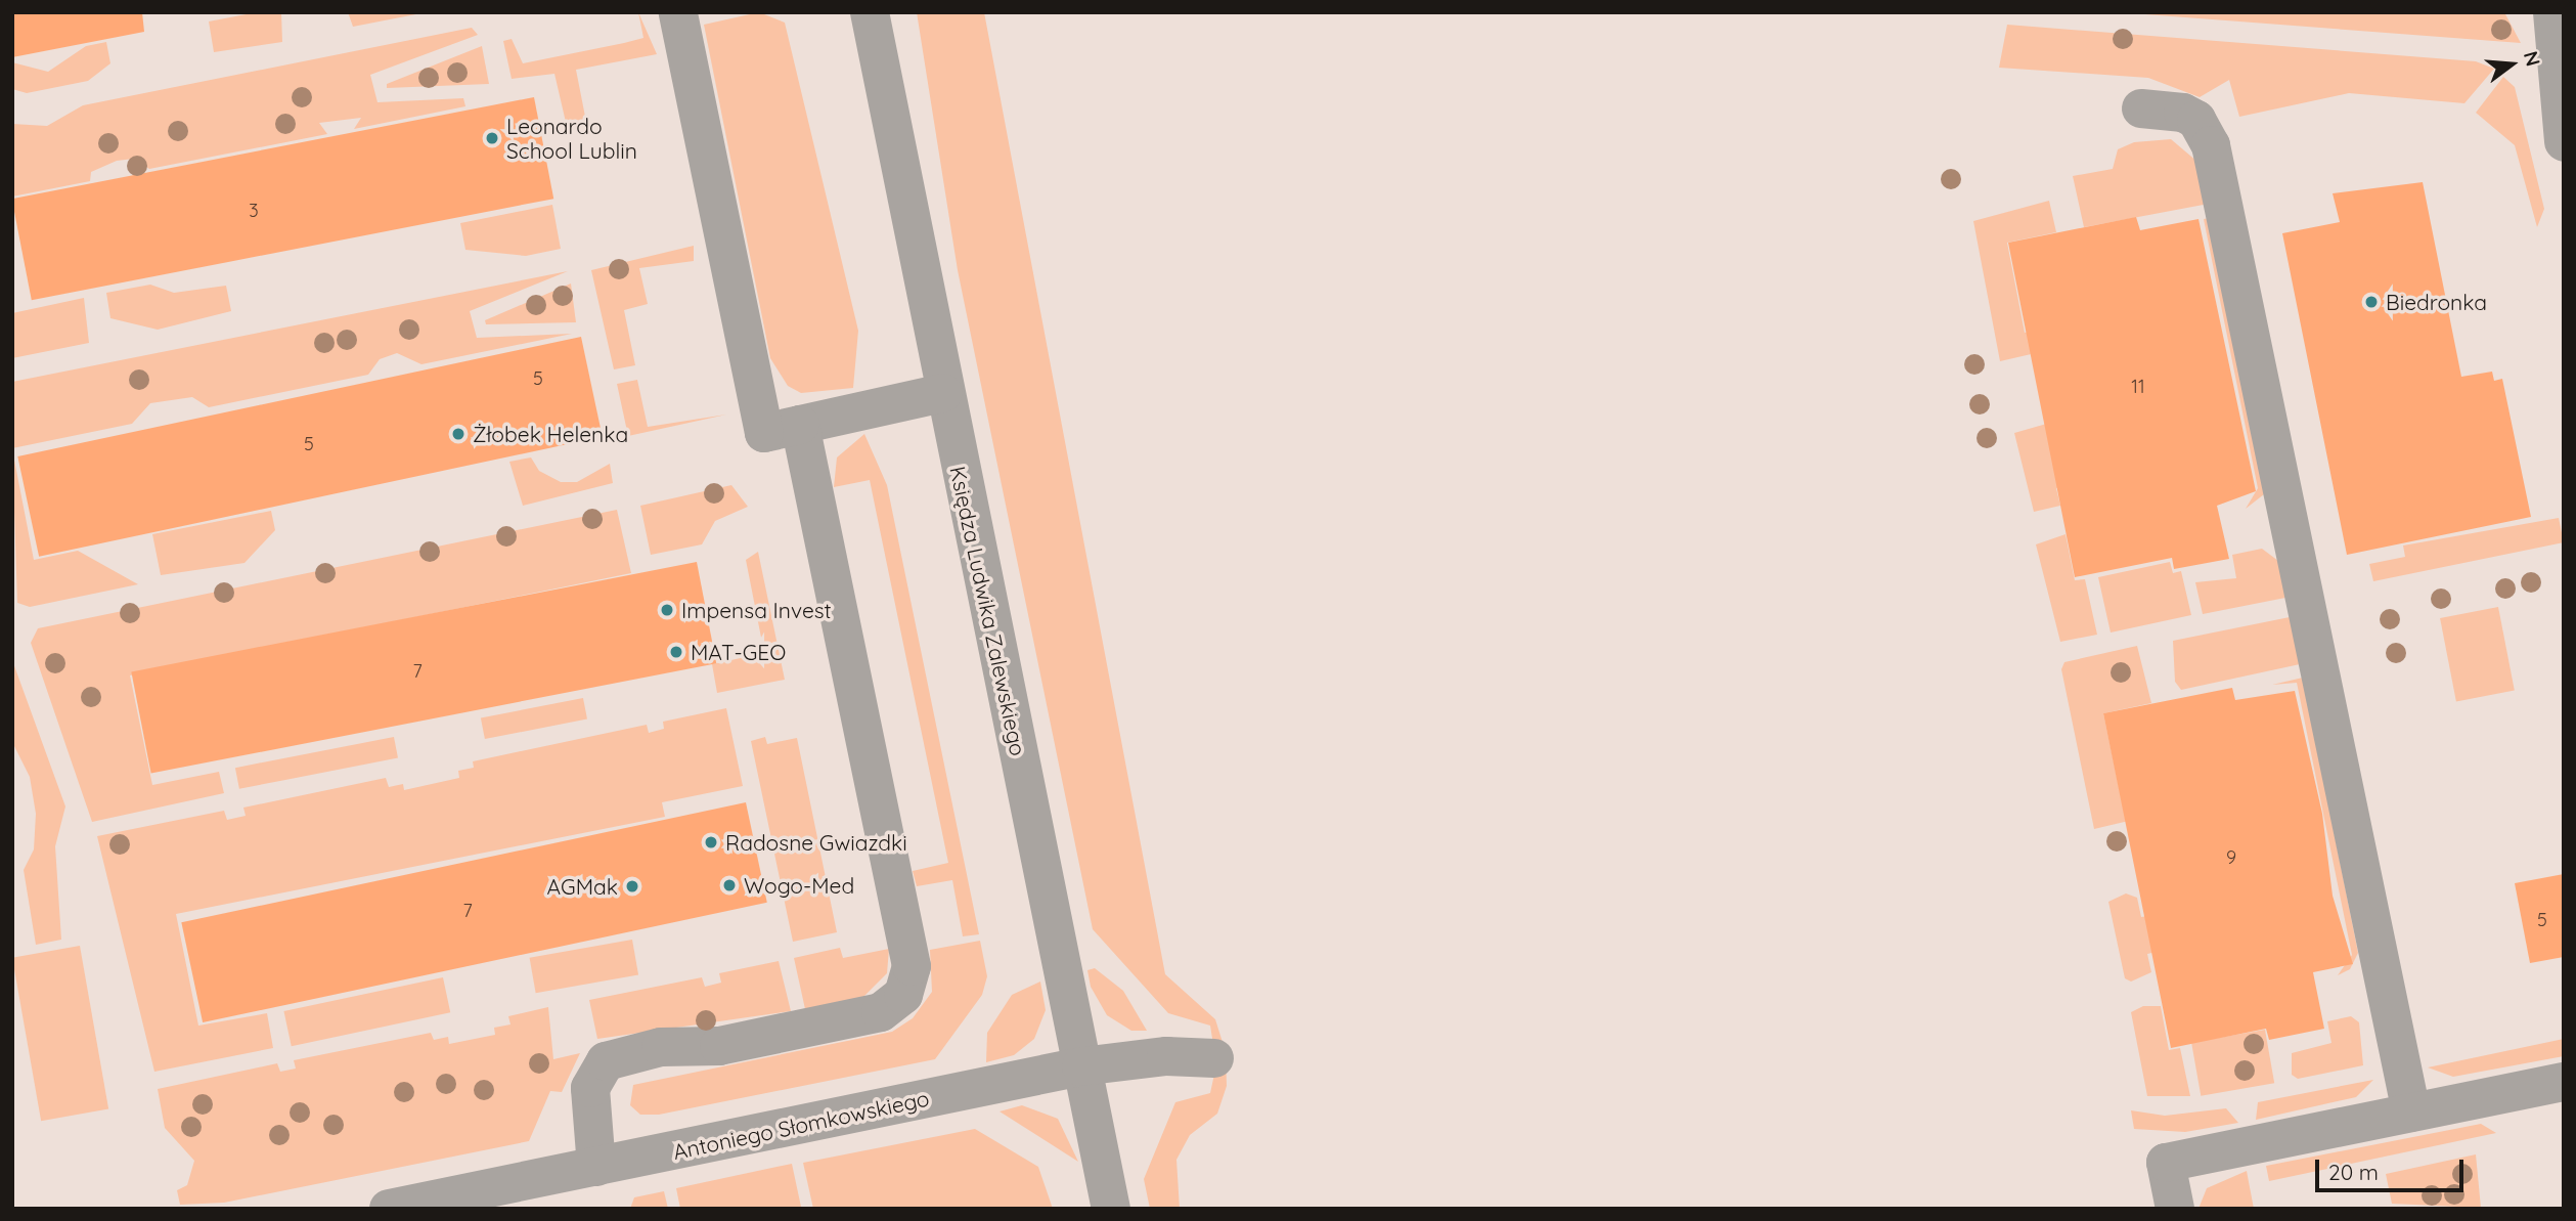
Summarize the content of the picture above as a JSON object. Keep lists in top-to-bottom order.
{
  "streets": {
    "street": ["Księdza Ludwika Zalewskiego", "Antoniego Słomkowskiego"]
  },
  "crossings": [
    ["Księdza Ludwika Zalewskiego", "Antoniego Słomkowskiego"]
  ],
  "places": [
    "Leonardo School Lublin",
    "Biedronka",
    "Żłobek Helenka",
    "Impensa Invest",
    "MAT-GEO",
    "Radosne Gwiazdki",
    "Wogo-Med",
    "AGMak"
  ],
  "house_numbers": [
    "3",
    "5",
    "11",
    "5",
    "7",
    "9",
    "7",
    "5"
  ],
  "scale_bar": "20 m",
  "north": "right"
}
